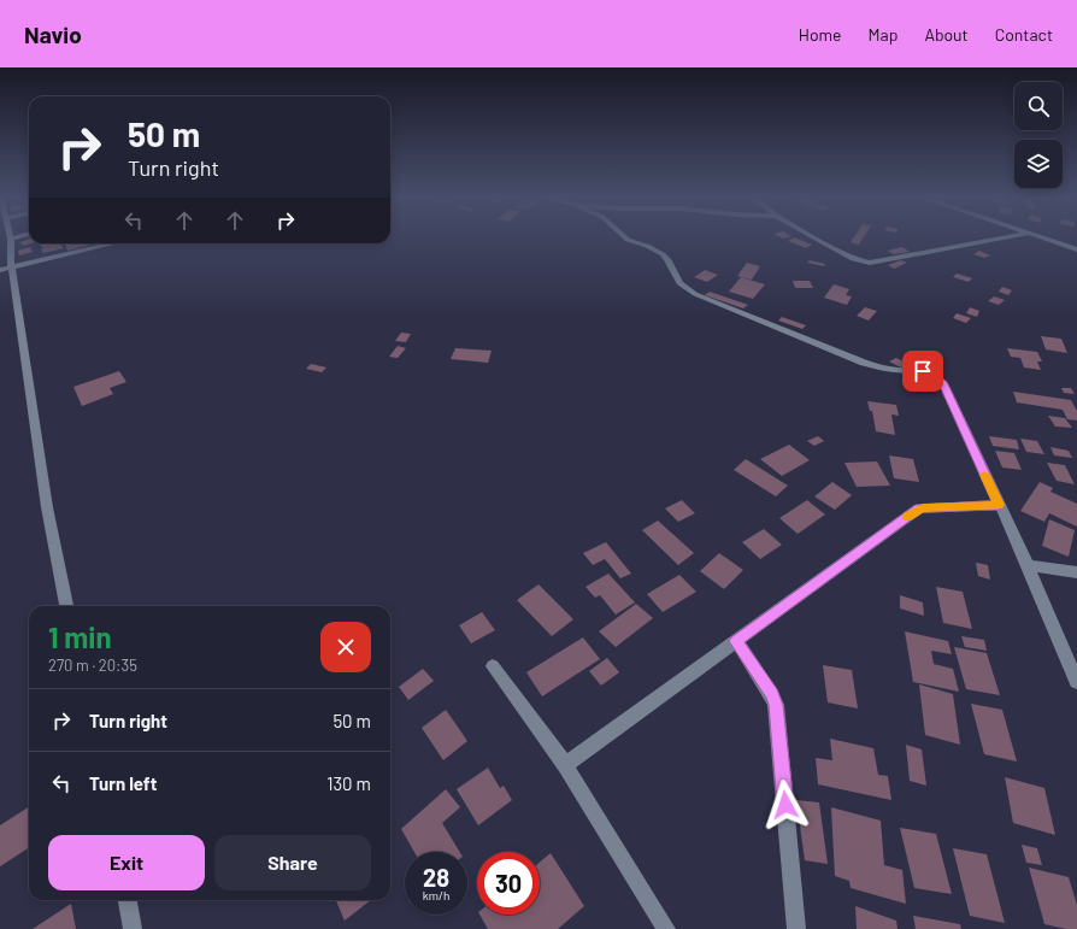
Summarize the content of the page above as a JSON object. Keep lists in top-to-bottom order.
{
  "page": {
    "header": "Navio",
    "nav": [
      "Home",
      "Map",
      "About",
      "Contact"
    ],
    "turn": ["50 m", "Turn right"],
    "heading": ["1 min", "270 m · 20:35"],
    "list": [
      {
        "name": "Turn right",
        "value": "50 m"
      },
      {
        "name": "Turn left",
        "value": "130 m"
      }
    ],
    "buttons": ["Exit", "Share"],
    "speed": "28 km/h",
    "limit": "30"
  }
}
